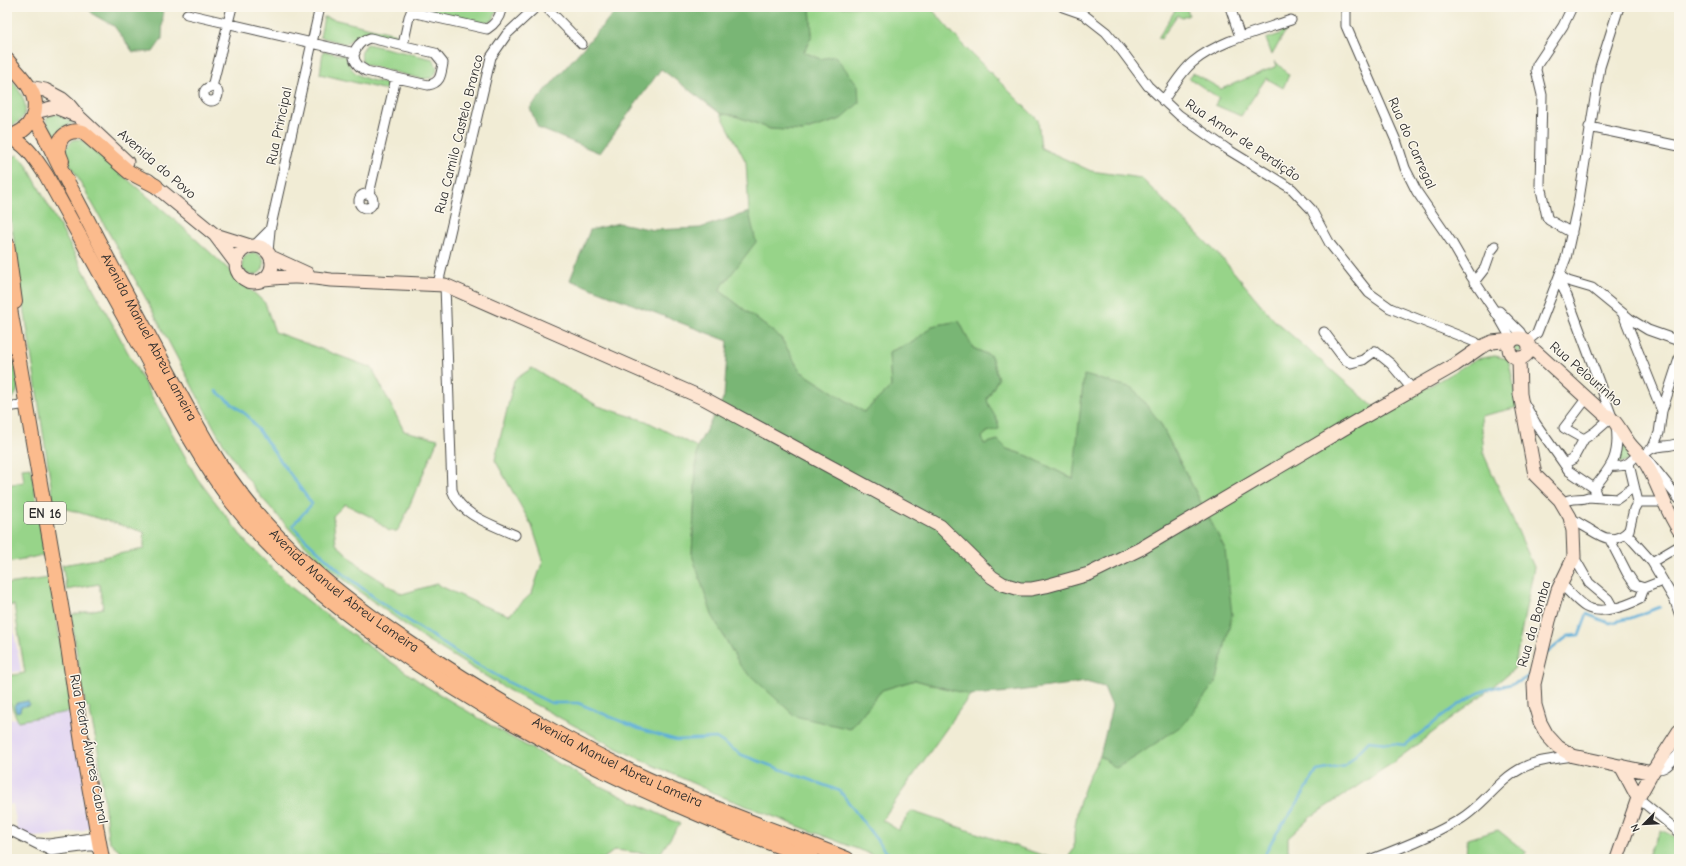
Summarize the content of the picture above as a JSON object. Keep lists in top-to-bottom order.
{
  "streets": {
    "main road": ["Avenida Manuel Abreu Lameira", "EN 16", "Rua Pedro Álvares Cabral"],
    "street": [
      "Rua Principal",
      "Rua Camilo Castelo Branco",
      "Rua Amor de Perdição",
      "Rua do Carregal",
      "Avenida do Povo",
      "Rua Pelourinho",
      "Rua da Bomba"
    ]
  },
  "crossings": [
    ["Rua Principal", "Avenida do Povo"],
    ["Rua Camilo Castelo Branco", "Avenida do Povo"],
    ["Avenida do Povo", "Avenida Manuel Abreu Lameira"]
  ],
  "north": "bottom left"
}
